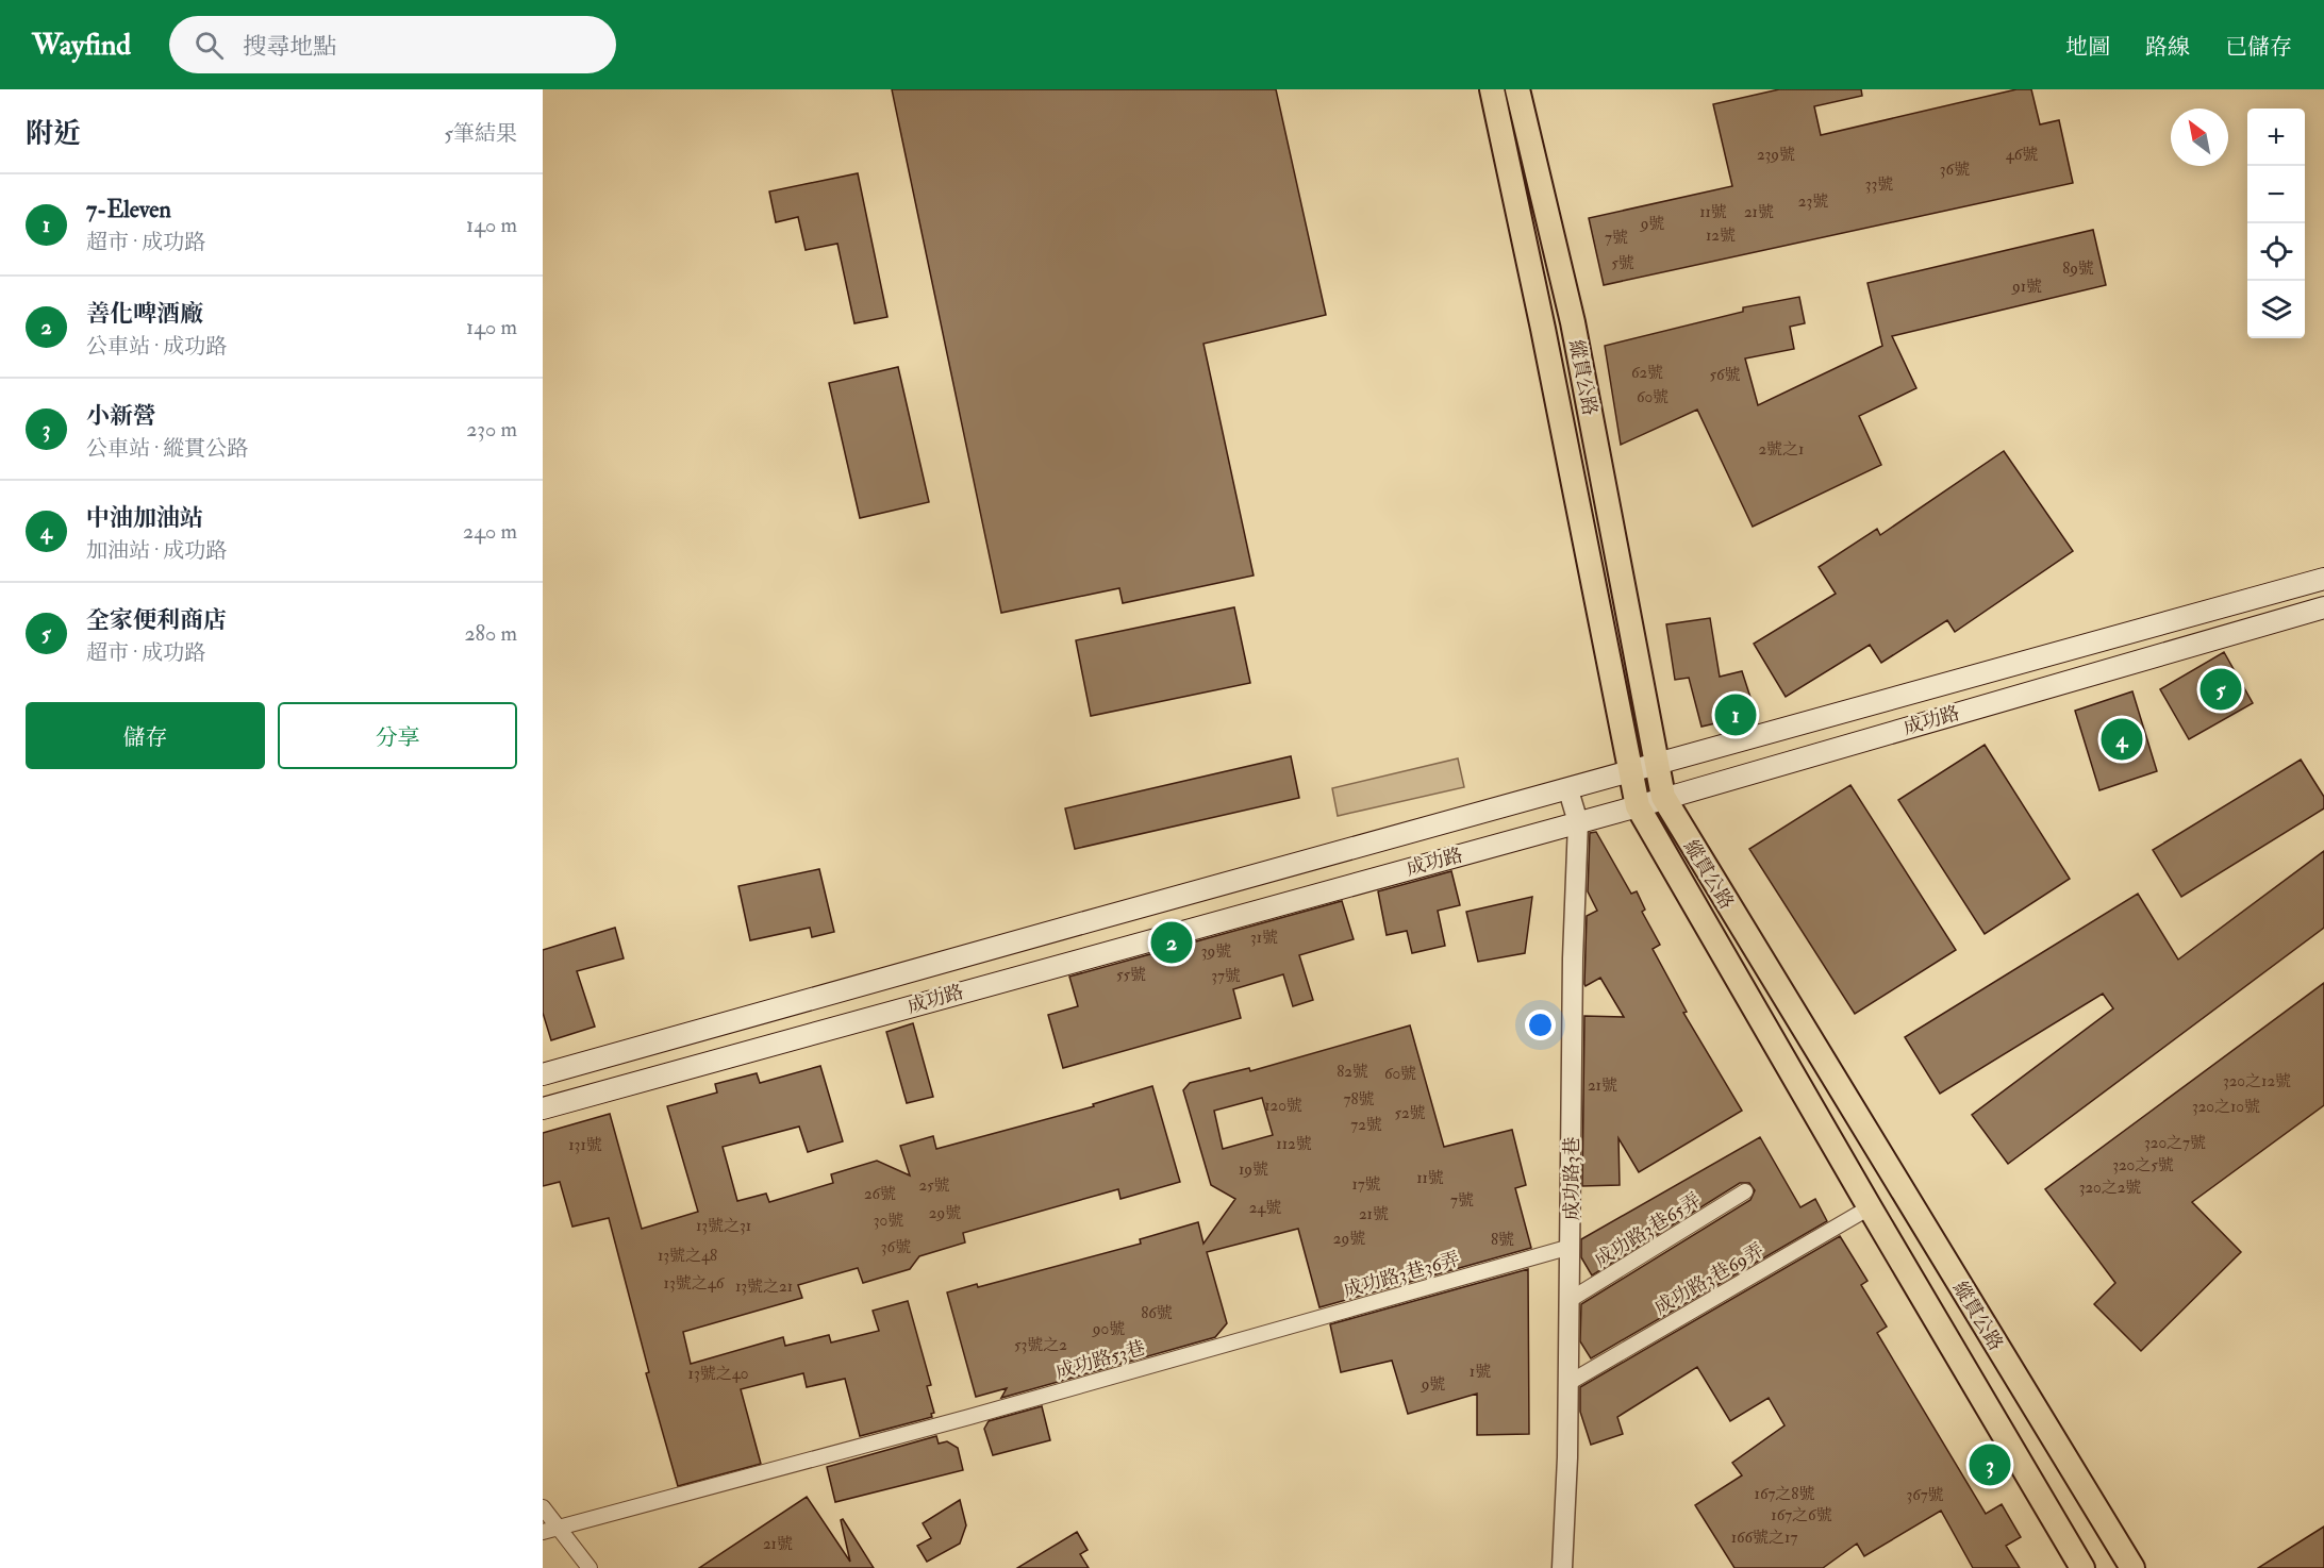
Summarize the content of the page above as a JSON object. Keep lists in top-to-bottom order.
{
  "streets": {
    "main road": ["縱貫公路", "成功路"],
    "street": [
      "成功路3巷",
      "成功路3巷65弄",
      "成功路3巷36弄",
      "成功路3巷69弄",
      "成功路53巷"
    ]
  },
  "crossings": [
    ["縱貫公路", "成功路"],
    ["縱貫公路", "成功路3巷69弄"],
    ["成功路", "成功路3巷"],
    ["成功路3巷", "成功路3巷65弄"],
    ["成功路3巷", "成功路3巷36弄"],
    ["成功路3巷", "成功路3巷69弄"],
    ["成功路3巷36弄", "成功路53巷"]
  ],
  "house_numbers": [
    "239號",
    "46號",
    "36號",
    "33號",
    "23號",
    "11號",
    "21號",
    "9號",
    "12號",
    "7號",
    "5號",
    "89號",
    "91號",
    "62號",
    "56號",
    "60號",
    "2號之1",
    "31號",
    "39號",
    "55號",
    "37號",
    "82號",
    "60號",
    "320之12號",
    "21號",
    "78號",
    "120號",
    "320之10號",
    "52號",
    "72號",
    "320之7號",
    "112號",
    "131號",
    "320之5號",
    "19號",
    "11號",
    "17號",
    "25號",
    "320之2號",
    "26號",
    "7號",
    "24號",
    "29號",
    "21號",
    "30號",
    "13號之31",
    "29號",
    "8號",
    "36號",
    "13號之48",
    "13號之46",
    "13號之21",
    "86號",
    "90號",
    "53號之2",
    "1號",
    "13號之40",
    "9號",
    "167之8號",
    "367號",
    "167之6號",
    "166號之17",
    "21號"
  ],
  "north": "top left",
  "page": {
    "header": "Wayfind",
    "search": "搜尋地點",
    "nav": ["地圖", "路線", "已儲存"],
    "heading": ["附近", "5筆結果"],
    "map_buttons": ["+", "−"],
    "list": [
      {
        "mark": "1",
        "name": "7-Eleven",
        "note": "超市 · 成功路",
        "value": "140 m"
      },
      {
        "mark": "2",
        "name": "善化啤酒廠",
        "note": "公車站 · 成功路",
        "value": "140 m"
      },
      {
        "mark": "3",
        "name": "小新營",
        "note": "公車站 · 縱貫公路",
        "value": "230 m"
      },
      {
        "mark": "4",
        "name": "中油加油站",
        "note": "加油站 · 成功路",
        "value": "240 m"
      },
      {
        "mark": "5",
        "name": "全家便利商店",
        "note": "超市 · 成功路",
        "value": "280 m"
      }
    ],
    "pins": [
      "5",
      "1",
      "4",
      "2",
      "3"
    ],
    "buttons": ["儲存", "分享"]
  }
}
